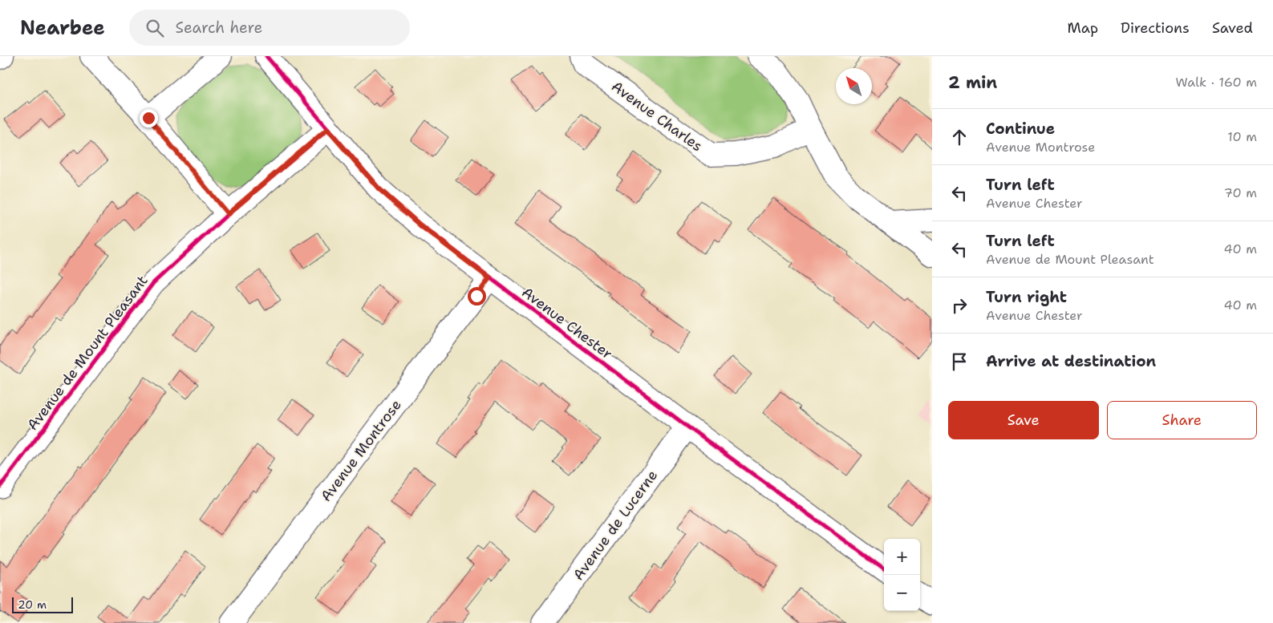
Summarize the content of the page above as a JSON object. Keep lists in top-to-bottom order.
{
  "streets": {
    "street": [
      "Avenue Charles",
      "Avenue Chester",
      "Avenue de Mount Pleasant",
      "Avenue Montrose",
      "Avenue de Lucerne"
    ]
  },
  "crossings": [
    ["Avenue Chester", "Avenue de Mount Pleasant"],
    ["Avenue Chester", "Avenue Montrose"],
    ["Avenue Chester", "Avenue de Lucerne"]
  ],
  "scale_bar": "20 m",
  "north": "top left",
  "page": {
    "header": "Nearbee",
    "search": "Search here",
    "nav": ["Map", "Directions", "Saved"],
    "heading": ["2 min", "Walk · 160 m"],
    "list": [
      ["Continue", "Avenue Montrose", "10 m"],
      ["Turn left", "Avenue Chester", "70 m"],
      ["Turn left", "Avenue de Mount Pleasant", "40 m"],
      ["Turn right", "Avenue Chester", "40 m"],
      "Arrive at destination"
    ],
    "buttons": ["Save", "Share"],
    "map_buttons": ["+", "−"],
    "scale": "20 m"
  }
}
